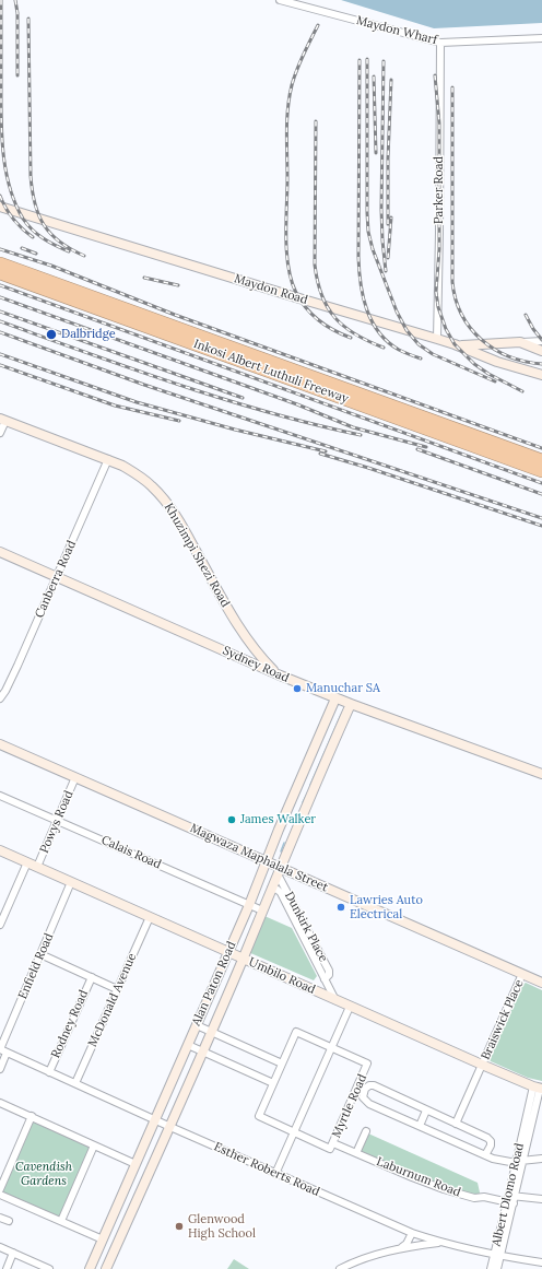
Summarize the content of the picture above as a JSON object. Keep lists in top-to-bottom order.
{
  "streets": {
    "highway": ["Inkosi Albert Luthuli Freeway"],
    "street": [
      "Maydon Wharf",
      "Parker Road",
      "Maydon Road",
      "Khuzimpi Shezi Road",
      "Canberra Road",
      "Sydney Road",
      "Powys Road",
      "Calais Road",
      "Magwaza Maphalala Street",
      "Dunkirk Place",
      "Enfield Road",
      "Umbilo Road",
      "Alan Paton Road",
      "McDonald Avenue",
      "Braiswick Place",
      "Rodney Road",
      "Myrtle Road",
      "Esther Roberts Road",
      "Laburnum Road",
      "Albert Dlomo Road"
    ]
  },
  "crossings": [
    ["Maydon Wharf", "Parker Road"],
    ["Parker Road", "Maydon Road"],
    ["Khuzimpi Shezi Road", "Canberra Road"],
    ["Khuzimpi Shezi Road", "Sydney Road"],
    ["Canberra Road", "Sydney Road"],
    ["Sydney Road", "Alan Paton Road"],
    ["Powys Road", "Calais Road"],
    ["Powys Road", "Magwaza Maphalala Street"],
    ["Powys Road", "Umbilo Road"],
    ["Calais Road", "Alan Paton Road"],
    ["Magwaza Maphalala Street", "Dunkirk Place"],
    ["Magwaza Maphalala Street", "Alan Paton Road"],
    ["Magwaza Maphalala Street", "Braiswick Place"],
    ["Dunkirk Place", "Umbilo Road"],
    ["Dunkirk Place", "Alan Paton Road"],
    ["Enfield Road", "Umbilo Road"],
    ["Enfield Road", "Esther Roberts Road"],
    ["Umbilo Road", "Alan Paton Road"],
    ["Umbilo Road", "McDonald Avenue"],
    ["Umbilo Road", "Braiswick Place"],
    ["Umbilo Road", "Albert Dlomo Road"],
    ["Alan Paton Road", "Esther Roberts Road"],
    ["McDonald Avenue", "Esther Roberts Road"],
    ["Rodney Road", "Esther Roberts Road"],
    ["Myrtle Road", "Laburnum Road"],
    ["Esther Roberts Road", "Albert Dlomo Road"],
    ["Laburnum Road", "Albert Dlomo Road"]
  ],
  "parks": ["Cavendish Gardens"],
  "places": [
    "Dalbridge",
    "Manuchar SA",
    "James Walker",
    "Lawries Auto Electrical",
    "Glenwood High School"
  ]
}
